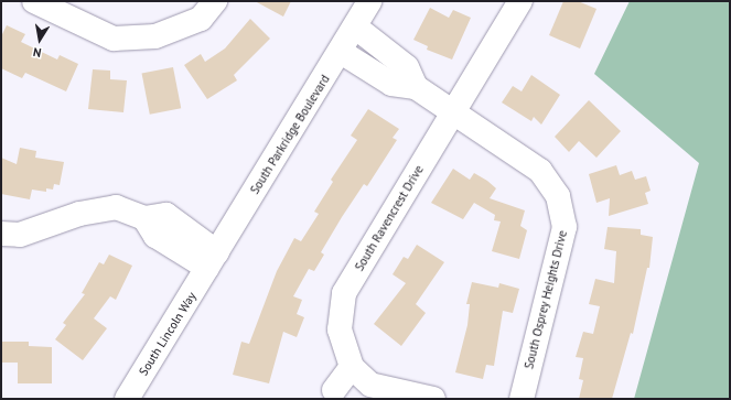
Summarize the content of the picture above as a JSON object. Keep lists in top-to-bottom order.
{
  "streets": {
    "street": [
      "South Parkridge Boulevard",
      "South Ravencrest Drive",
      "South Osprey Heights Drive",
      "South Lincoln Way"
    ]
  },
  "crossings": [
    ["South Parkridge Boulevard", "South Osprey Heights Drive"],
    ["South Parkridge Boulevard", "South Lincoln Way"],
    ["South Ravencrest Drive", "South Osprey Heights Drive"]
  ],
  "north": "bottom"
}
